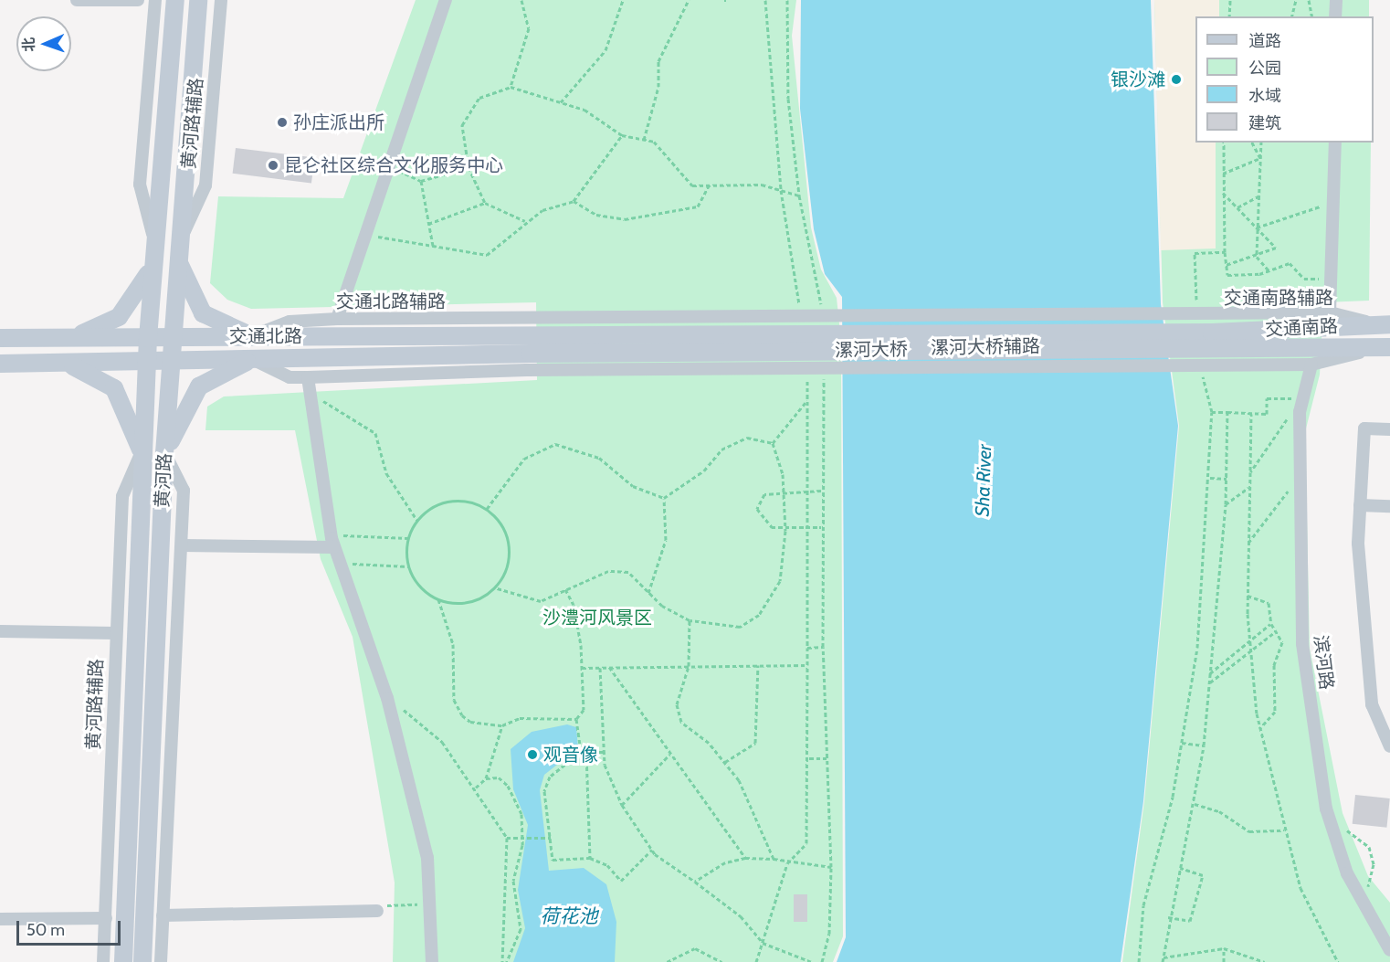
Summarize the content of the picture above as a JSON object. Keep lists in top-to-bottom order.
{
  "streets": {
    "main road": [
      "交通南路",
      "交通北路",
      "漯河大桥",
      "黄河路"
    ],
    "street": [
      "黄河路辅路",
      "交通南路辅路",
      "交通北路辅路",
      "漯河大桥辅路",
      "滨河路"
    ]
  },
  "crossings": [
    ["黄河路辅路", "黄河路"],
    ["交通南路辅路", "交通南路"],
    ["交通南路辅路", "漯河大桥辅路"],
    ["交通南路辅路", "漯河大桥"],
    ["交通北路辅路", "交通北路"],
    ["交通北路辅路", "漯河大桥辅路"],
    ["交通南路", "漯河大桥辅路"],
    ["交通南路", "漯河大桥"],
    ["交通北路", "漯河大桥"],
    ["交通北路", "黄河路"],
    ["漯河大桥辅路", "漯河大桥"]
  ],
  "water": ["Sha River", "荷花池"],
  "parks": ["沙澧河风景区"],
  "places": [
    "银沙滩",
    "孙庄派出所",
    "昆仑社区综合文化服务中心",
    "观音像"
  ],
  "legend": [
    "道路",
    "公园",
    "水域",
    "建筑"
  ],
  "scale_bar": "50 m",
  "north": "left"
}
